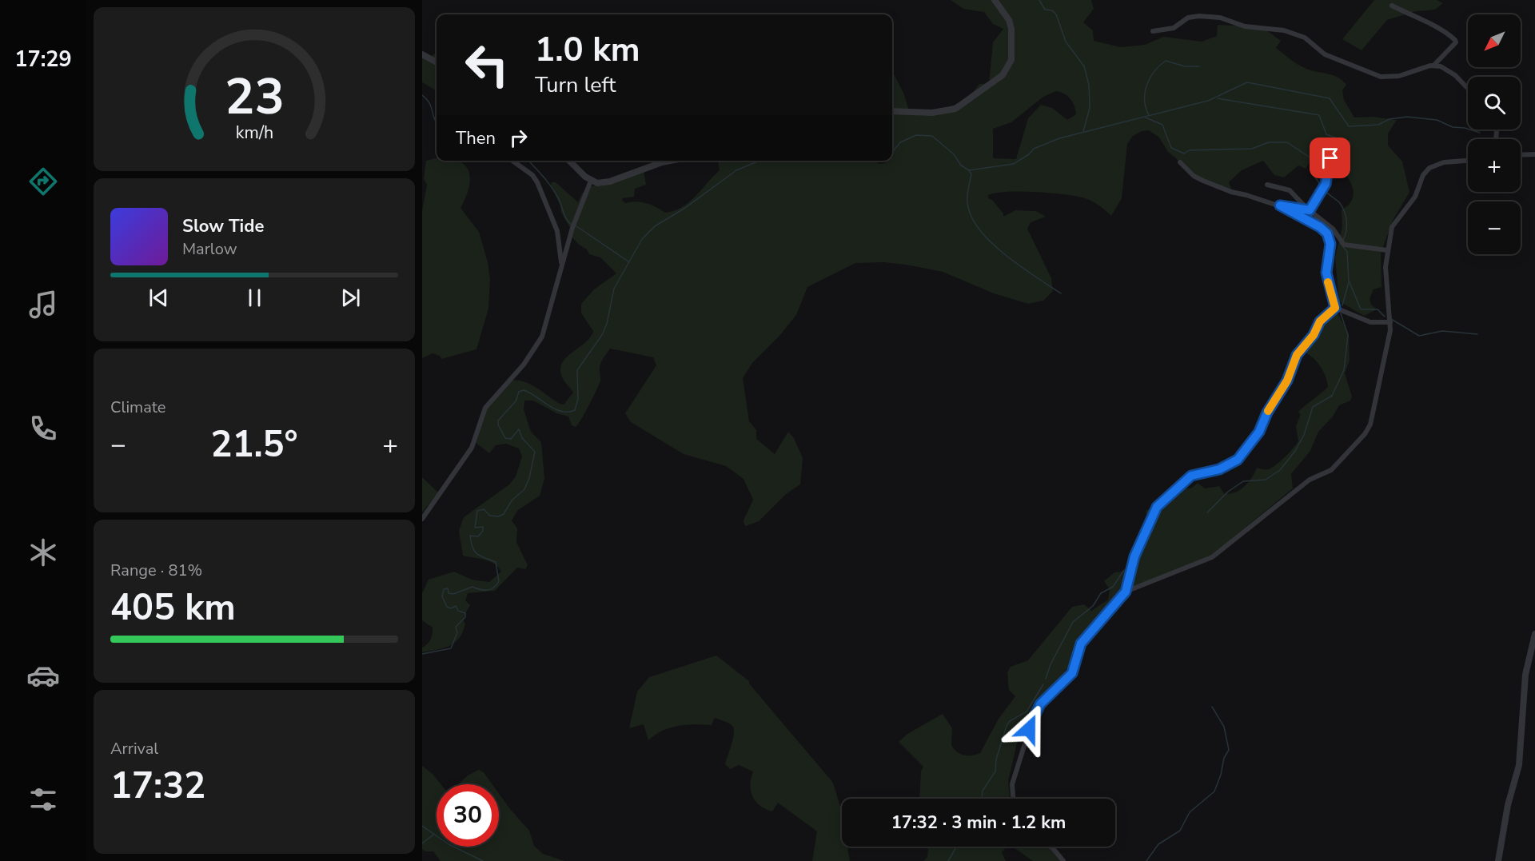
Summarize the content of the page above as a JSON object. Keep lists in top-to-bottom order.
{
  "north": "bottom left",
  "page": {
    "tabs": "17:29",
    "map_buttons": ["+", "−"],
    "turn": ["1.0 km", "Turn left"],
    "then": "Then",
    "song": ["Slow Tide", "Marlow"],
    "tile": [
      "Climate",
      ["Range · 81%", "405 km"],
      ["Arrival", "17:32"]
    ],
    "heat": ["−", "21.5°", "+"],
    "limit": "30",
    "trip": "17:32 · 3 min · 1.2 km",
    "gauge": ["23", "km/h"]
  }
}
